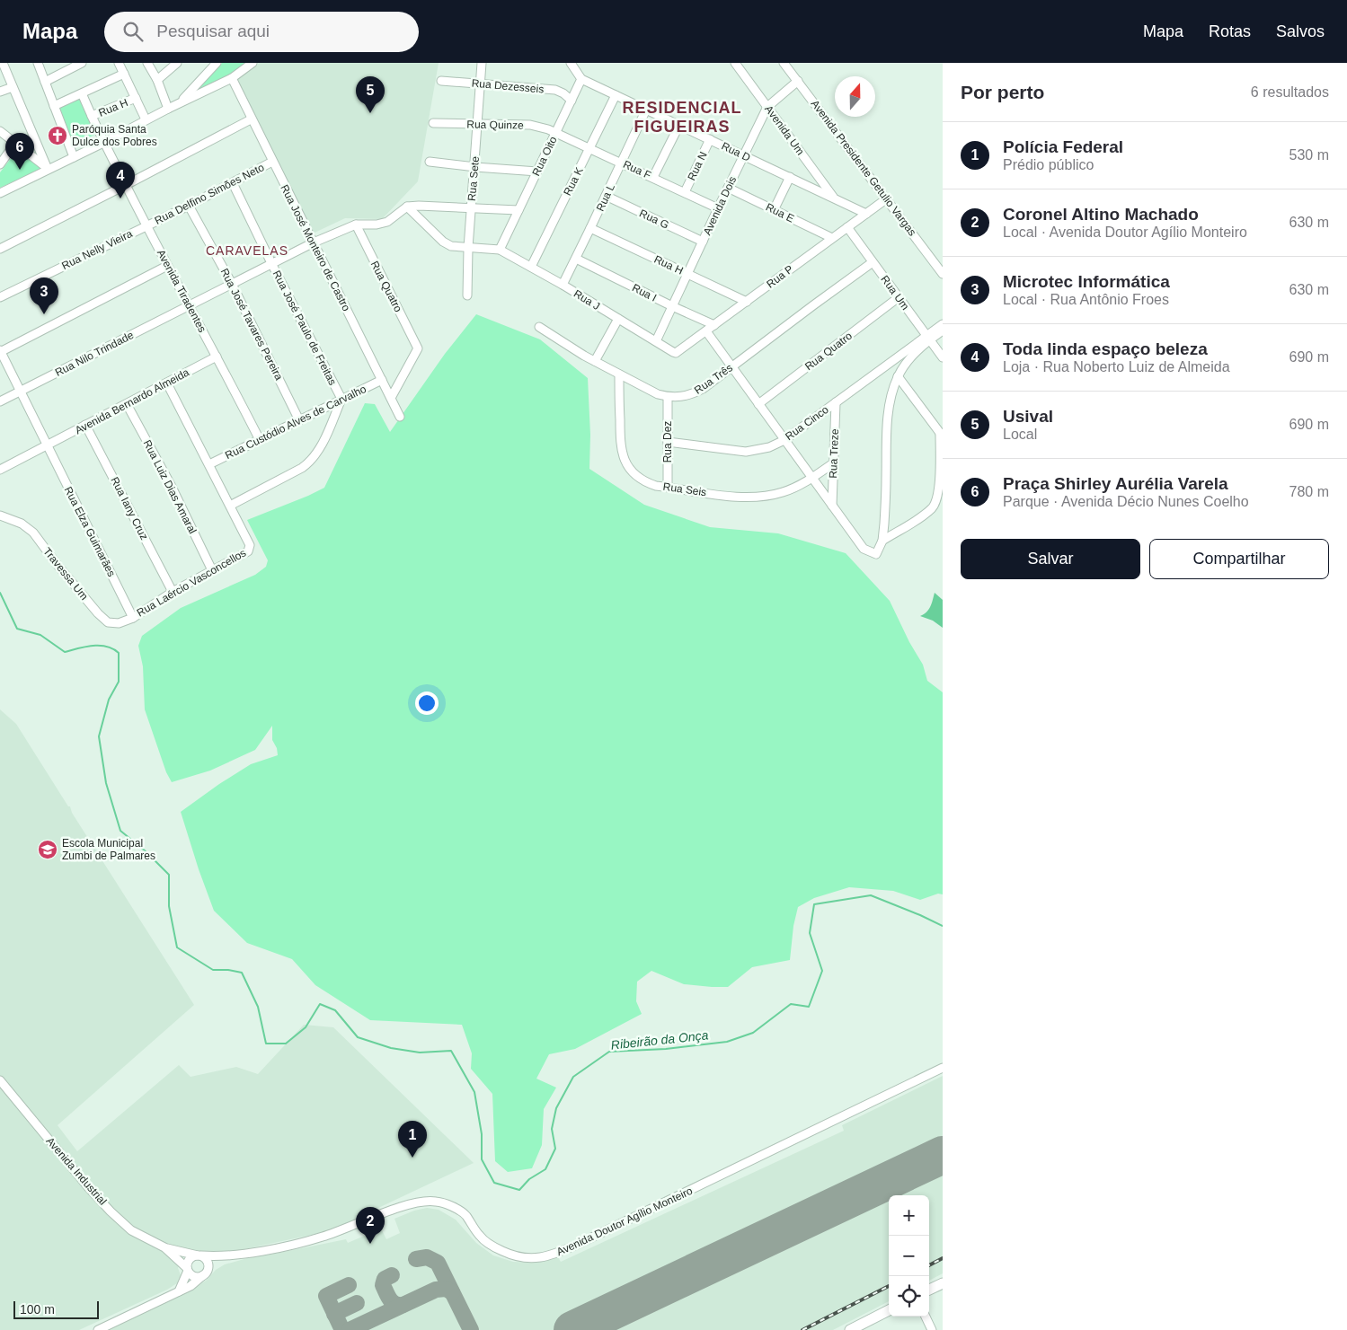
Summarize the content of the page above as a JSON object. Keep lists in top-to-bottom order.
{
  "streets": {
    "street": [
      "Rua Dezesseis",
      "Rua H",
      "Rua Quinze",
      "Avenida Um",
      "Rua D",
      "Rua Oito",
      "Rua N",
      "Avenida Presidente Getulio Vargas",
      "Rua F",
      "Rua Sete",
      "Rua K",
      "Rua Delfino Simões Neto",
      "Rua L",
      "Avenida Dois",
      "Rua E",
      "Rua G",
      "Rua José Monteiro de Castro",
      "Rua Nelly Vieira",
      "Rua P",
      "Rua Quatro",
      "Avenida Tiradentes",
      "Rua I",
      "Rua Um",
      "Rua J",
      "Rua José Tavares Pereira",
      "Rua José Paulo de Freitas",
      "Rua Nilo Trindade",
      "Rua Três",
      "Avenida Bernardo Almeida",
      "Rua Custódio Alves de Carvalho",
      "Rua Cinco",
      "Rua Dez",
      "Rua Treze",
      "Rua Luiz Dias Amaral",
      "Rua Seis",
      "Rua Iany Cruz",
      "Rua Elza Guimarães",
      "Travessa Um",
      "Rua Laércio Vasconcellos",
      "Avenida Industrial",
      "Avenida Doutor Agílio Monteiro"
    ]
  },
  "crossings": [
    ["Rua Dezesseis", "Rua Oito"],
    ["Rua Dezesseis", "Rua Sete"],
    ["Rua H", "Rua L"],
    ["Rua H", "Avenida Dois"],
    ["Rua H", "Rua P"],
    ["Rua H", "Avenida Tiradentes"],
    ["Rua Quinze", "Rua Oito"],
    ["Rua Quinze", "Rua F"],
    ["Rua Quinze", "Rua Sete"],
    ["Avenida Um", "Rua D"],
    ["Avenida Um", "Avenida Dois"],
    ["Rua D", "Rua Oito"],
    ["Rua D", "Rua N"],
    ["Rua D", "Rua K"],
    ["Rua D", "Rua L"],
    ["Rua D", "Avenida Dois"],
    ["Rua D", "Rua P"],
    ["Rua Oito", "Rua F"],
    ["Rua Oito", "Rua J"],
    ["Rua N", "Rua F"],
    ["Avenida Presidente Getulio Vargas", "Avenida Dois"],
    ["Avenida Presidente Getulio Vargas", "Rua P"],
    ["Rua F", "Rua K"],
    ["Rua F", "Rua L"],
    ["Rua F", "Avenida Dois"],
    ["Rua K", "Rua J"],
    ["Rua Delfino Simões Neto", "Rua José Monteiro de Castro"],
    ["Rua Delfino Simões Neto", "Rua Nelly Vieira"],
    ["Rua Delfino Simões Neto", "Avenida Tiradentes"],
    ["Rua Delfino Simões Neto", "Rua José Tavares Pereira"],
    ["Rua Delfino Simões Neto", "Rua José Paulo de Freitas"],
    ["Rua L", "Rua G"],
    ["Rua L", "Rua I"],
    ["Rua L", "Rua J"],
    ["Avenida Dois", "Rua E"],
    ["Avenida Dois", "Rua G"],
    ["Avenida Dois", "Rua I"],
    ["Avenida Dois", "Rua J"],
    ["Rua E", "Rua P"],
    ["Rua José Monteiro de Castro", "Rua Quatro"],
    ["Rua José Monteiro de Castro", "Rua Nilo Trindade"],
    ["Rua José Monteiro de Castro", "Rua Custódio Alves de Carvalho"],
    ["Rua Nelly Vieira", "Avenida Tiradentes"],
    ["Rua P", "Rua I"],
    ["Rua P", "Rua Um"],
    ["Rua P", "Rua J"],
    ["Rua Quatro", "Rua Um"],
    ["Rua Quatro", "Rua Nilo Trindade"],
    ["Avenida Tiradentes", "Rua Nilo Trindade"],
    ["Avenida Tiradentes", "Avenida Bernardo Almeida"],
    ["Avenida Tiradentes", "Rua Custódio Alves de Carvalho"],
    ["Rua Um", "Rua Três"],
    ["Rua Um", "Rua Cinco"],
    ["Rua José Tavares Pereira", "Rua Nilo Trindade"],
    ["Rua José Tavares Pereira", "Rua Custódio Alves de Carvalho"],
    ["Rua José Paulo de Freitas", "Rua Nilo Trindade"],
    ["Rua José Paulo de Freitas", "Rua Custódio Alves de Carvalho"],
    ["Rua Nilo Trindade", "Rua Elza Guimarães"],
    ["Rua Três", "Rua Dez"],
    ["Rua Três", "Rua Seis"],
    ["Avenida Bernardo Almeida", "Rua Luiz Dias Amaral"],
    ["Avenida Bernardo Almeida", "Rua Iany Cruz"],
    ["Avenida Bernardo Almeida", "Rua Elza Guimarães"],
    ["Rua Cinco", "Rua Dez"],
    ["Rua Cinco", "Rua Treze"],
    ["Rua Dez", "Rua Seis"],
    ["Rua Treze", "Rua Seis"],
    ["Rua Luiz Dias Amaral", "Rua Laércio Vasconcellos"],
    ["Rua Iany Cruz", "Rua Laércio Vasconcellos"],
    ["Rua Elza Guimarães", "Travessa Um"],
    ["Rua Elza Guimarães", "Rua Laércio Vasconcellos"],
    ["Travessa Um", "Rua Laércio Vasconcellos"],
    ["Avenida Industrial", "Avenida Doutor Agílio Monteiro"]
  ],
  "districts": ["RESIDENCIAL FIGUEIRAS", "CARAVELAS"],
  "water": ["Ribeirão da Onça"],
  "places": {
    "church": ["Paróquia Santa Dulce dos Pobres"],
    "school or university": ["Escola Municipal Zumbi de Palmares"]
  },
  "scale_bar": "100 m",
  "north": "top",
  "page": {
    "header": "Mapa",
    "search": "Pesquisar aqui",
    "nav": ["Mapa", "Rotas", "Salvos"],
    "heading": ["Por perto", "6 resultados"],
    "pins": [
      "5",
      "6",
      "4",
      "3",
      "1",
      "2"
    ],
    "list": [
      {
        "mark": "1",
        "name": "Polícia Federal",
        "note": "Prédio público",
        "value": "530 m"
      },
      {
        "mark": "2",
        "name": "Coronel Altino Machado",
        "note": "Local · Avenida Doutor Agílio Monteiro",
        "value": "630 m"
      },
      {
        "mark": "3",
        "name": "Microtec Informática",
        "note": "Local · Rua Antônio Froes",
        "value": "630 m"
      },
      {
        "mark": "4",
        "name": "Toda linda espaço beleza",
        "note": "Loja · Rua Noberto Luiz de Almeida",
        "value": "690 m"
      },
      {
        "mark": "5",
        "name": "Usival",
        "note": "Local",
        "value": "690 m"
      },
      {
        "mark": "6",
        "name": "Praça Shirley Aurélia Varela",
        "note": "Parque · Avenida Décio Nunes Coelho",
        "value": "780 m"
      }
    ],
    "buttons": ["Salvar", "Compartilhar"],
    "map_buttons": ["+", "−"],
    "scale": "100 m"
  }
}
